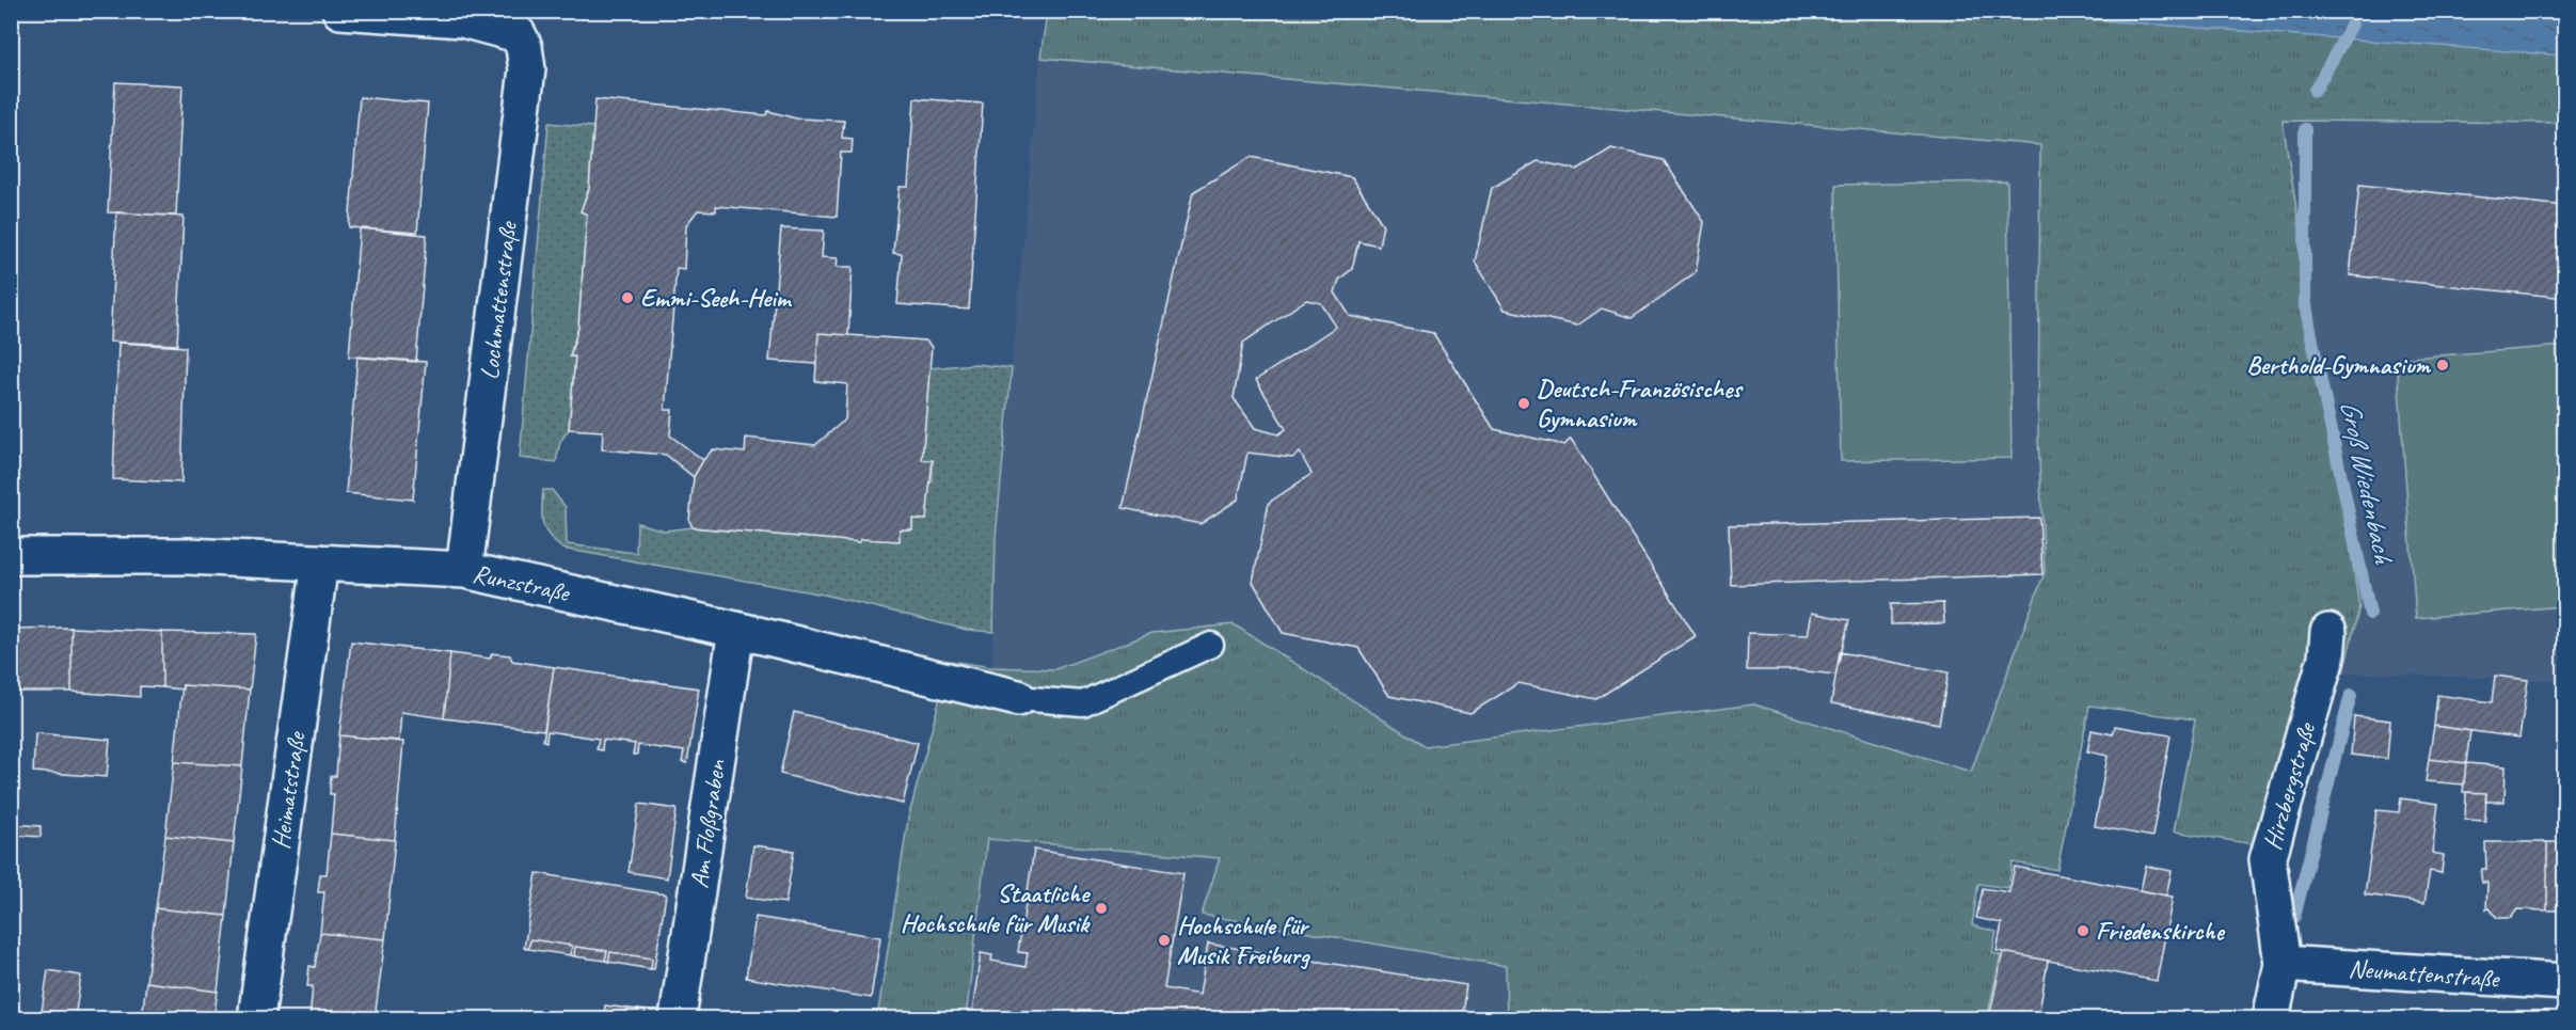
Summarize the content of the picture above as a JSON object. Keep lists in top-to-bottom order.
{
  "streets": {
    "street": [
      "Lochmattenstraße",
      "Runzstraße",
      "Hirzbergstraße",
      "Heimatstraße",
      "Am Floßgraben",
      "Neumattenstraße"
    ]
  },
  "crossings": [
    ["Lochmattenstraße", "Runzstraße"],
    ["Runzstraße", "Heimatstraße"],
    ["Runzstraße", "Am Floßgraben"],
    ["Hirzbergstraße", "Neumattenstraße"]
  ],
  "water": ["Groß Wiedenbach"],
  "places": [
    "Emmi-Seeh-Heim",
    "Berthold-Gymnasium",
    "Deutsch-Französisches Gymnasium",
    "Staatliche Hochschule für Musik",
    "Friedenskirche",
    "Hochschule für Musik Freiburg"
  ]
}
